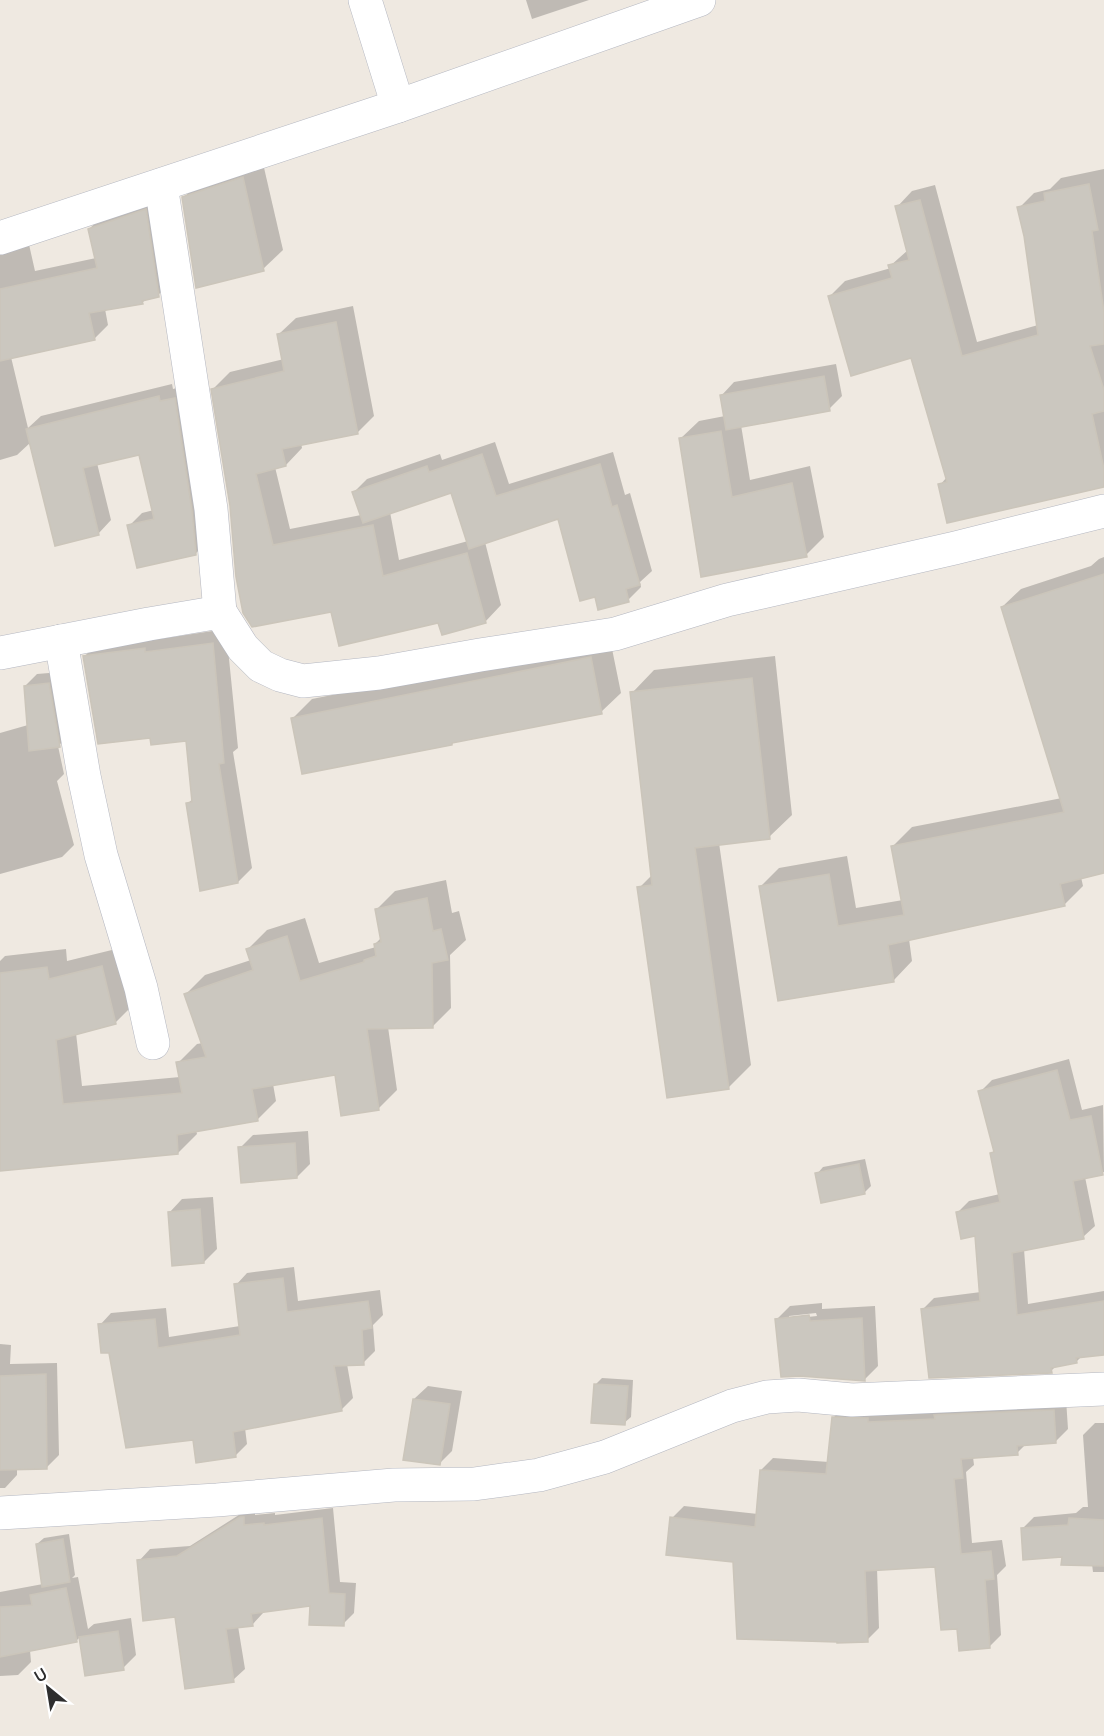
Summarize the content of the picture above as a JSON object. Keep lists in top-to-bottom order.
{
  "north": "top left"
}
